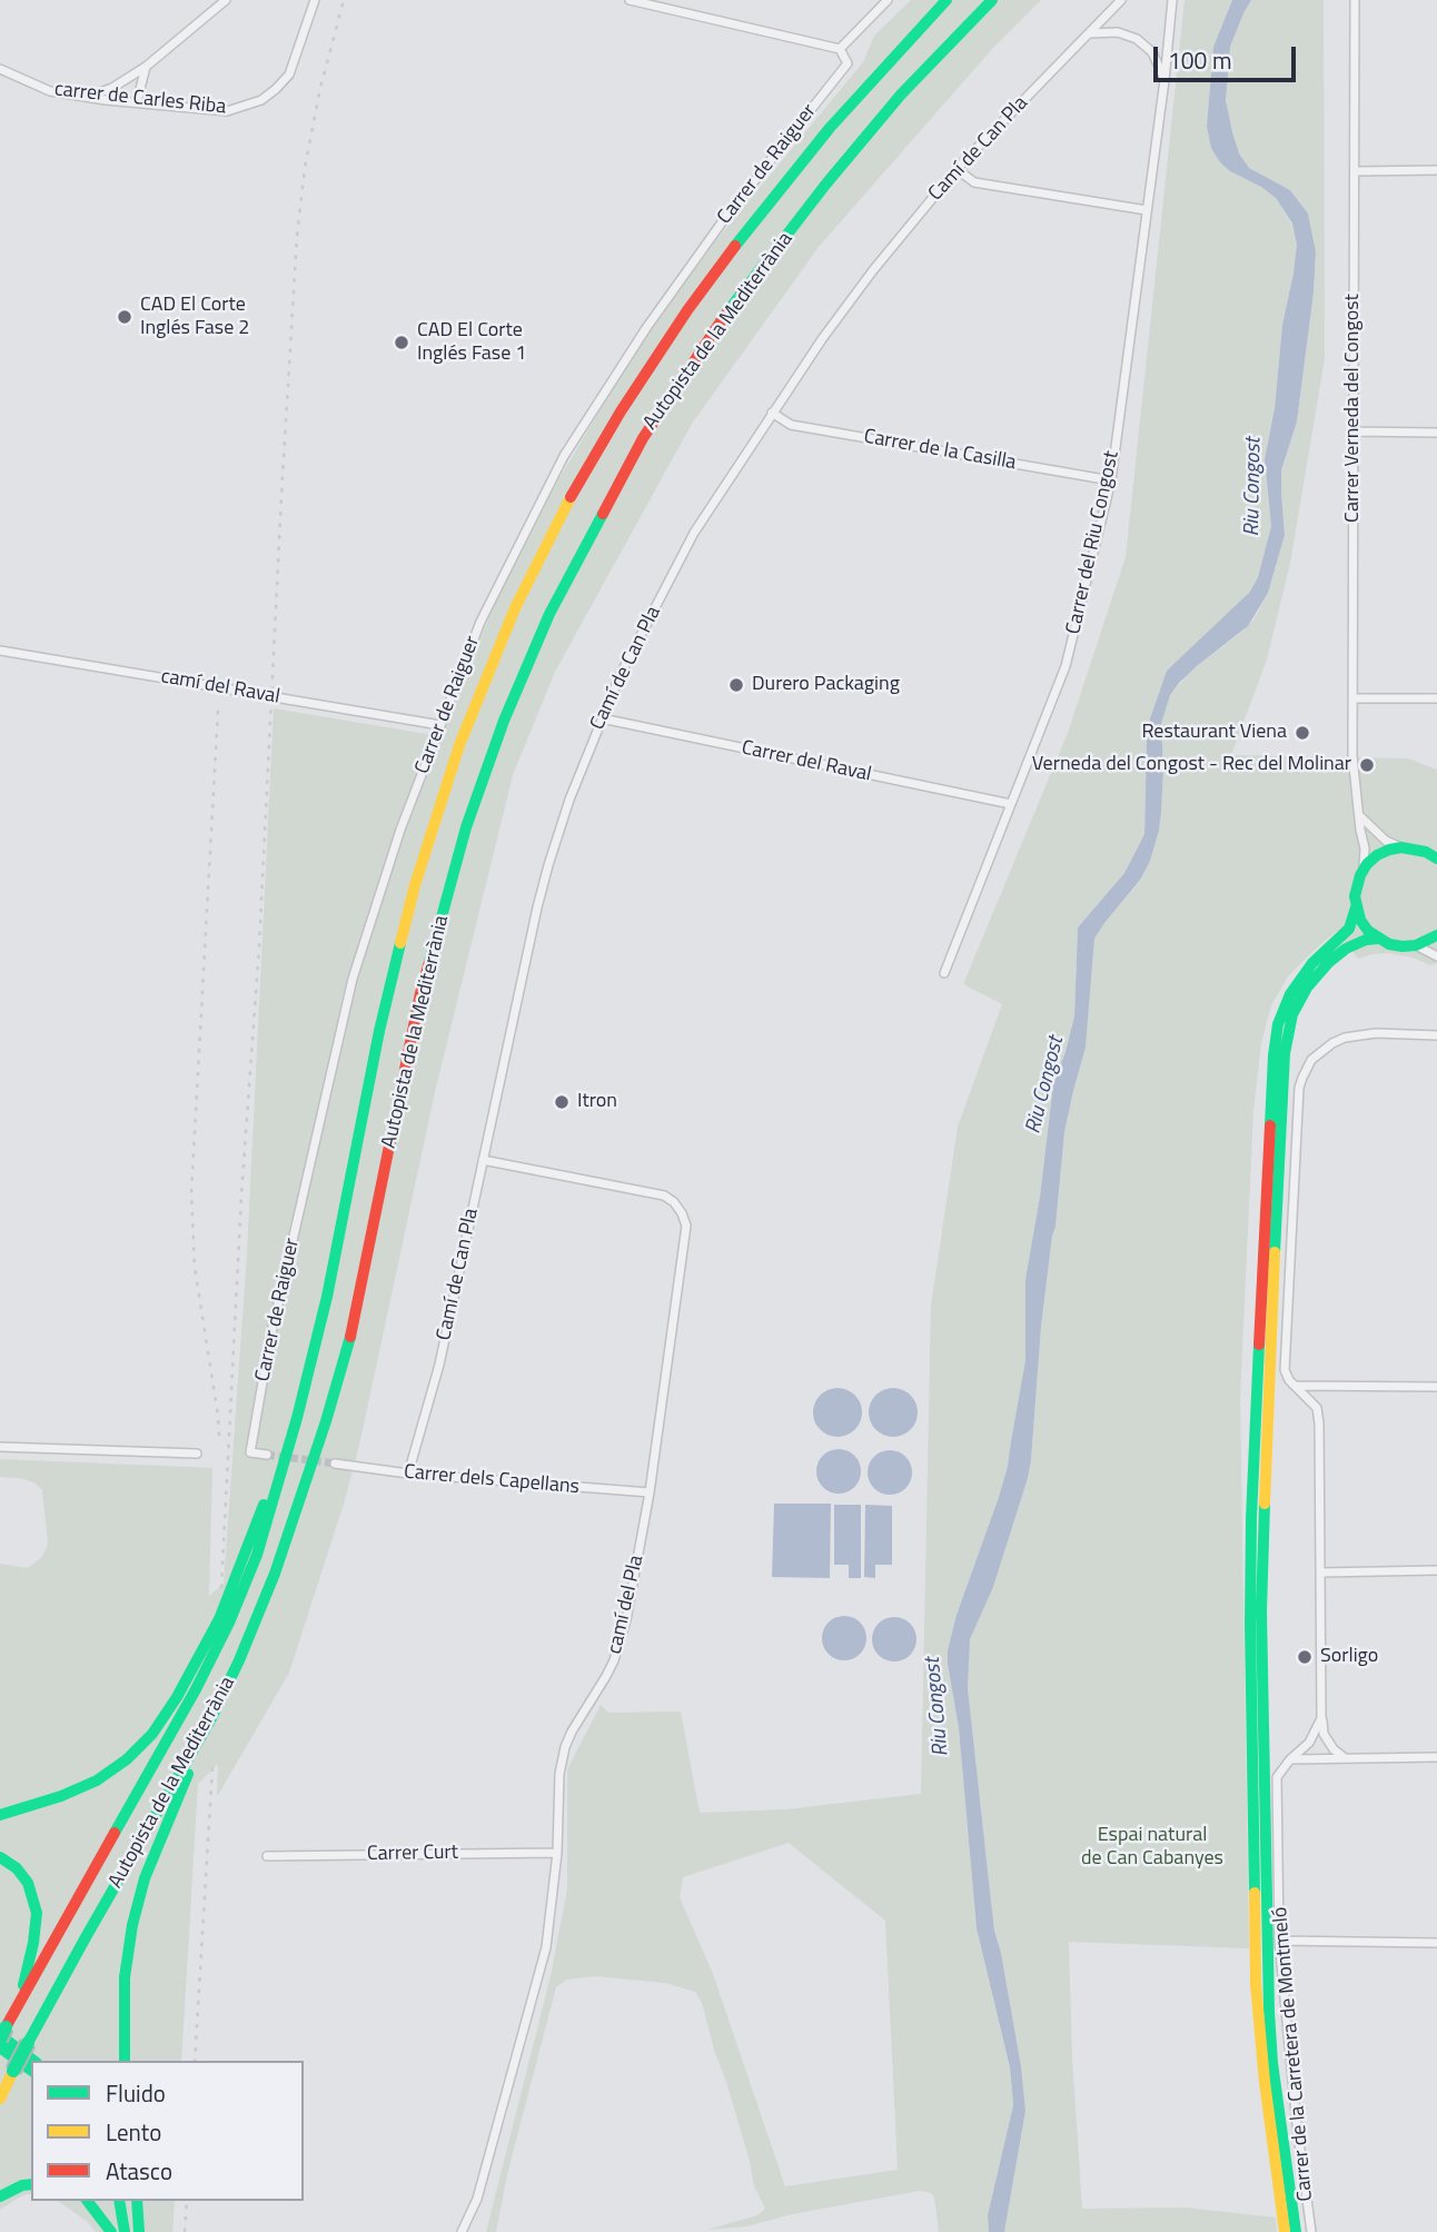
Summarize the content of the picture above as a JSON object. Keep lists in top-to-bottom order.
{
  "streets": {
    "main road": ["Autopista de la Mediterrània"],
    "street": [
      "carrer de Carles Riba",
      "Camí de Can Pla",
      "Carrer de Raiguer",
      "Carrer Verneda del Congost",
      "Carrer de la Casilla",
      "Carrer del Riu Congost",
      "camí del Raval",
      "Carrer del Raval",
      "Carrer dels Capellans",
      "camí del Pla",
      "Carrer Curt",
      "Carrer de la Carretera de Montmeló"
    ]
  },
  "crossings": [
    ["Camí de Can Pla", "Carrer de la Casilla"],
    ["Camí de Can Pla", "Carrer del Raval"],
    ["Camí de Can Pla", "Carrer dels Capellans"],
    ["Camí de Can Pla", "camí del Pla"],
    ["Carrer de Raiguer", "camí del Raval"],
    ["Carrer de la Casilla", "Carrer del Riu Congost"],
    ["Carrer del Riu Congost", "Carrer del Raval"],
    ["Carrer dels Capellans", "camí del Pla"],
    ["camí del Pla", "Carrer Curt"]
  ],
  "water": ["Riu Congost"],
  "parks": ["Espai natural de Can Cabanyes"],
  "places": [
    "CAD El Corte Inglés Fase 2",
    "CAD El Corte Inglés Fase 1",
    "Durero Packaging",
    "Restaurant Viena",
    "Verneda del Congost - Rec del Molinar",
    "Itron",
    "Sorligo"
  ],
  "legend": ["Fluido", "Lento", "Atasco"],
  "scale_bar": "100 m"
}
